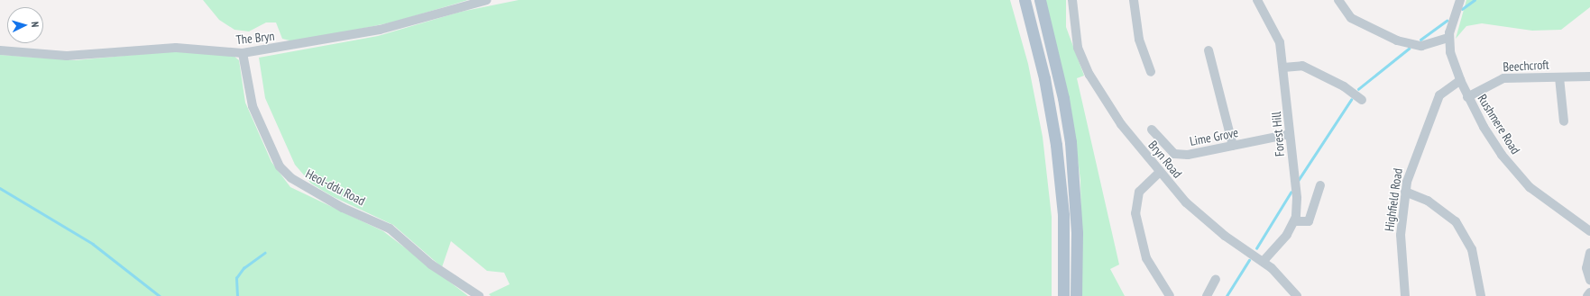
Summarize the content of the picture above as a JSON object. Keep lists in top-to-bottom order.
{
  "streets": {
    "street": [
      "The Bryn",
      "Beechcroft",
      "Rushmere Road",
      "Forest Hill",
      "Lime Grove",
      "Bryn Road",
      "Heol-ddu Road",
      "Highfield Road"
    ]
  },
  "crossings": [
    ["The Bryn", "Heol-ddu Road"],
    ["Beechcroft", "Rushmere Road"],
    ["Rushmere Road", "Highfield Road"],
    ["Forest Hill", "Lime Grove"],
    ["Forest Hill", "Bryn Road"]
  ],
  "north": "right"
}
